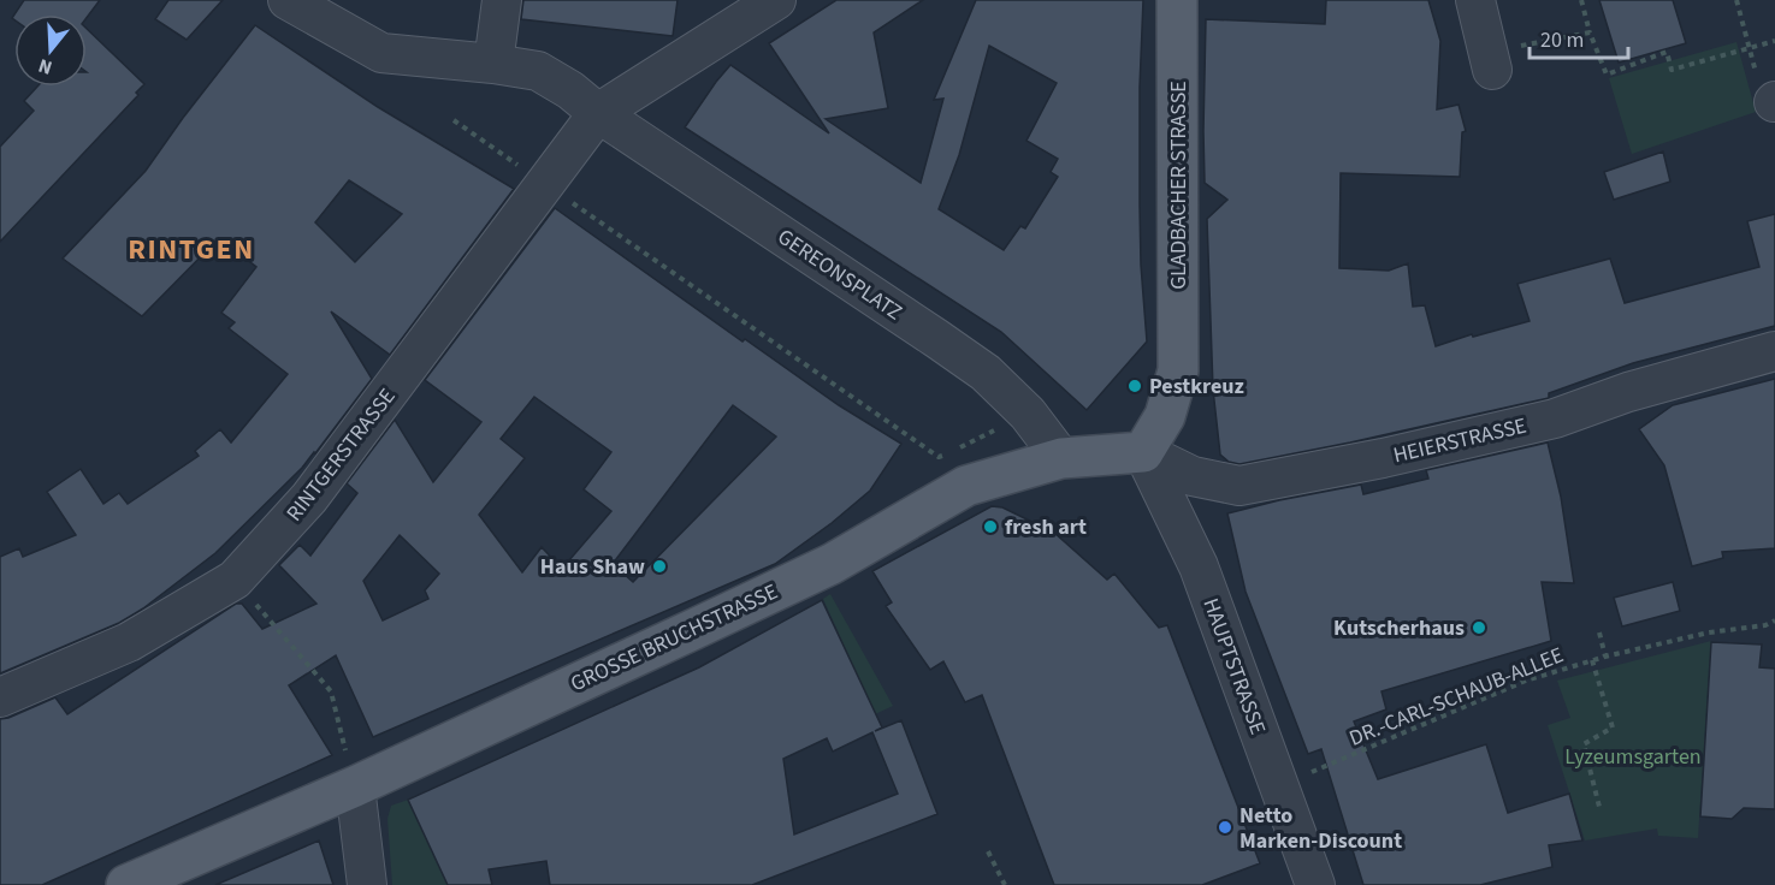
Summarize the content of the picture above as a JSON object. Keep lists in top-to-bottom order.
{
  "streets": {
    "main road": ["GLADBACHER STRASSE", "GROSSE BRUCHSTRASSE"],
    "street": [
      "GEREONSPLATZ",
      "HEIERSTRASSE",
      "RINTGERSTRASSE",
      "HAUPTSTRASSE"
    ],
    "path": ["DR.-CARL-SCHAUB-ALLEE"]
  },
  "crossings": [
    ["GLADBACHER STRASSE", "HEIERSTRASSE"],
    ["GLADBACHER STRASSE", "GROSSE BRUCHSTRASSE"],
    ["GLADBACHER STRASSE", "HAUPTSTRASSE"],
    ["GEREONSPLATZ", "RINTGERSTRASSE"],
    ["GEREONSPLATZ", "GROSSE BRUCHSTRASSE"],
    ["HEIERSTRASSE", "GROSSE BRUCHSTRASSE"],
    ["HEIERSTRASSE", "HAUPTSTRASSE"],
    ["GROSSE BRUCHSTRASSE", "HAUPTSTRASSE"],
    ["HAUPTSTRASSE", "DR.-CARL-SCHAUB-ALLEE"]
  ],
  "districts": ["RINTGEN"],
  "parks": ["Lyzeumsgarten"],
  "places": [
    "Pestkreuz",
    "fresh art",
    "Haus Shaw",
    "Kutscherhaus",
    "Netto Marken-Discount"
  ],
  "scale_bar": "20 m",
  "north": "bottom"
}
